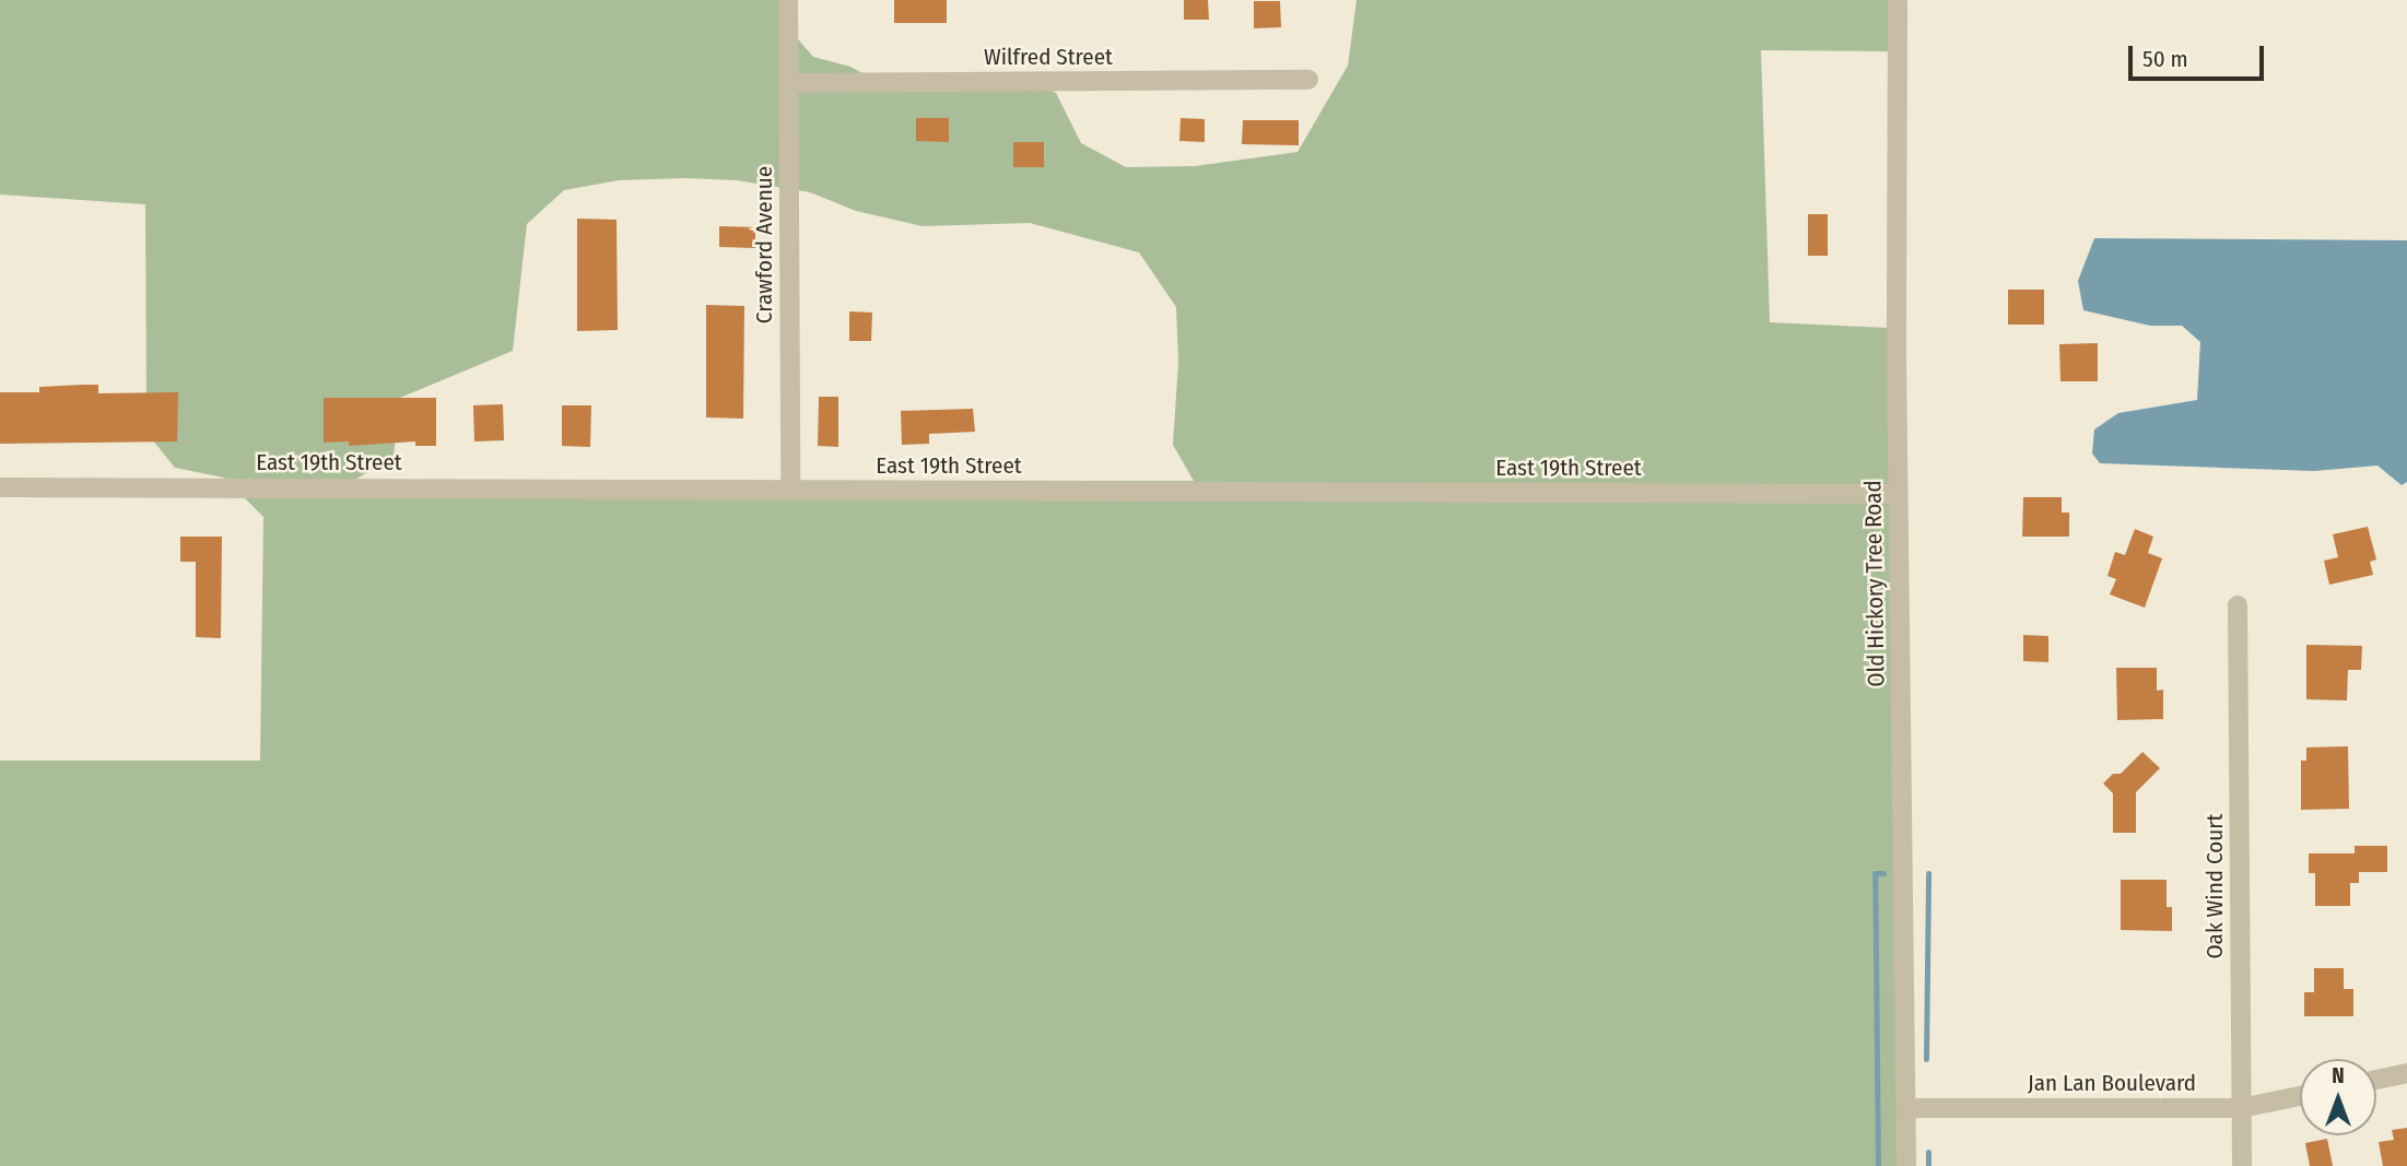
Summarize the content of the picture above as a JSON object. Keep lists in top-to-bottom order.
{
  "streets": {
    "street": [
      "Wilfred Street",
      "Crawford Avenue",
      "East 19th Street",
      "Old Hickory Tree Road",
      "Oak Wind Court",
      "Jan Lan Boulevard"
    ]
  },
  "crossings": [
    ["Wilfred Street", "Crawford Avenue"],
    ["Crawford Avenue", "East 19th Street"],
    ["East 19th Street", "Old Hickory Tree Road"],
    ["Old Hickory Tree Road", "Jan Lan Boulevard"],
    ["Oak Wind Court", "Jan Lan Boulevard"]
  ],
  "scale_bar": "50 m",
  "north": "top"
}
